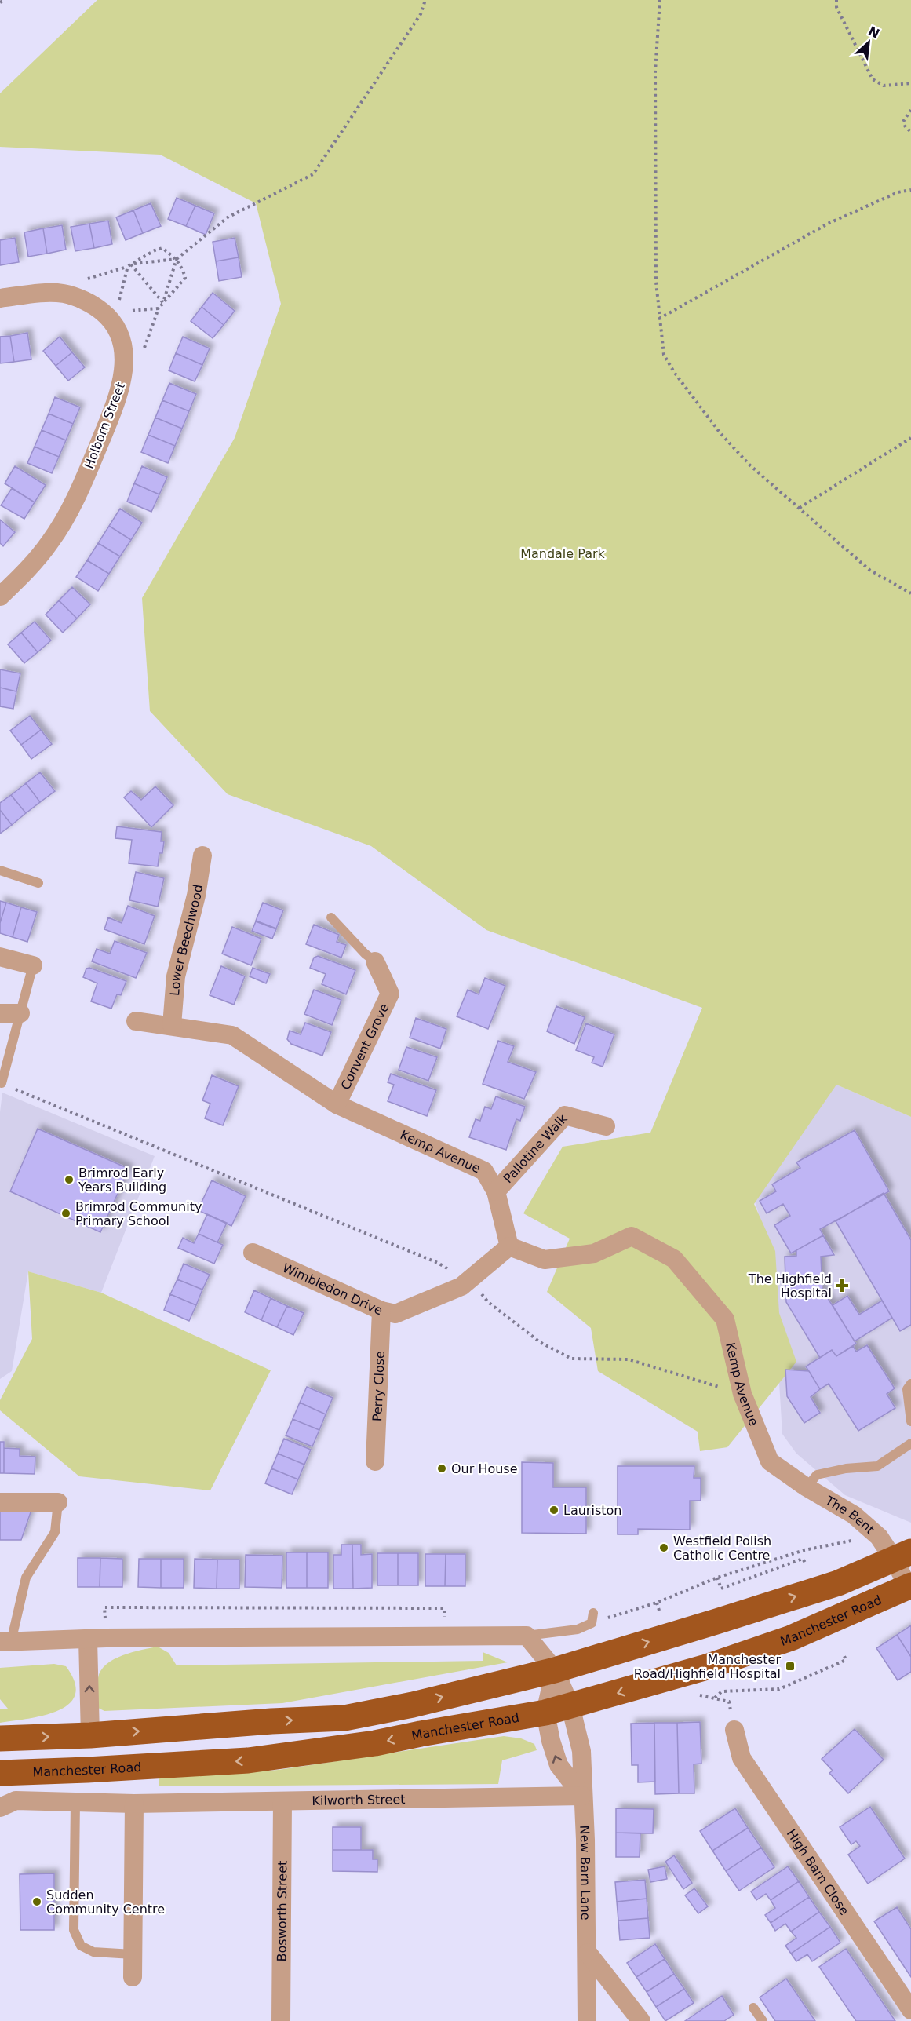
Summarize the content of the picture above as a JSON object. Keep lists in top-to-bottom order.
{
  "streets": {
    "highway": ["Manchester Road"],
    "street": [
      "Holborn Street",
      "Lower Beechwood",
      "Convent Grove",
      "Kemp Avenue",
      "Pallotine Walk",
      "Wimbledon Drive",
      "Perry Close",
      "The Bent",
      "Kilworth Street",
      "High Barn Close",
      "New Barn Lane",
      "Bosworth Street"
    ]
  },
  "crossings": [
    ["Lower Beechwood", "Kemp Avenue"],
    ["Convent Grove", "Kemp Avenue"],
    ["Kemp Avenue", "Pallotine Walk"],
    ["Kemp Avenue", "Wimbledon Drive"],
    ["Kemp Avenue", "The Bent"],
    ["Wimbledon Drive", "Perry Close"],
    ["The Bent", "Manchester Road"],
    ["Manchester Road", "New Barn Lane"],
    ["Kilworth Street", "New Barn Lane"],
    ["Kilworth Street", "Bosworth Street"]
  ],
  "parks": ["Mandale Park"],
  "places": {
    "other": [
      "Brimrod Early Years Building",
      "Brimrod Community Primary School",
      "Our House",
      "Lauriston",
      "Westfield Polish Catholic Centre",
      "Sudden Community Centre"
    ],
    "health": ["The Highfield Hospital"],
    "transit": ["Manchester Road/Highfield Hospital"]
  },
  "north": "top right"
}
